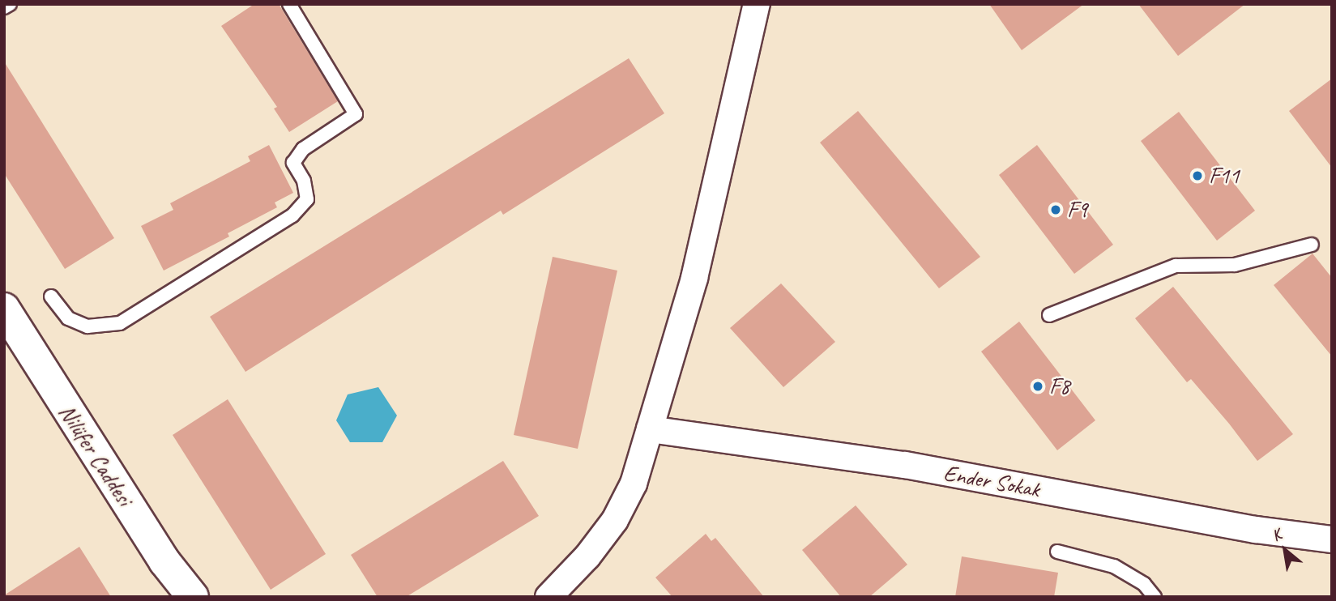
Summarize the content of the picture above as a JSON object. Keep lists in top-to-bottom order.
{
  "streets": {
    "street": ["Nilüfer Caddesi", "Ender Sokak"]
  },
  "places": ["F11", "F9", "F8"],
  "north": "top left"
}
